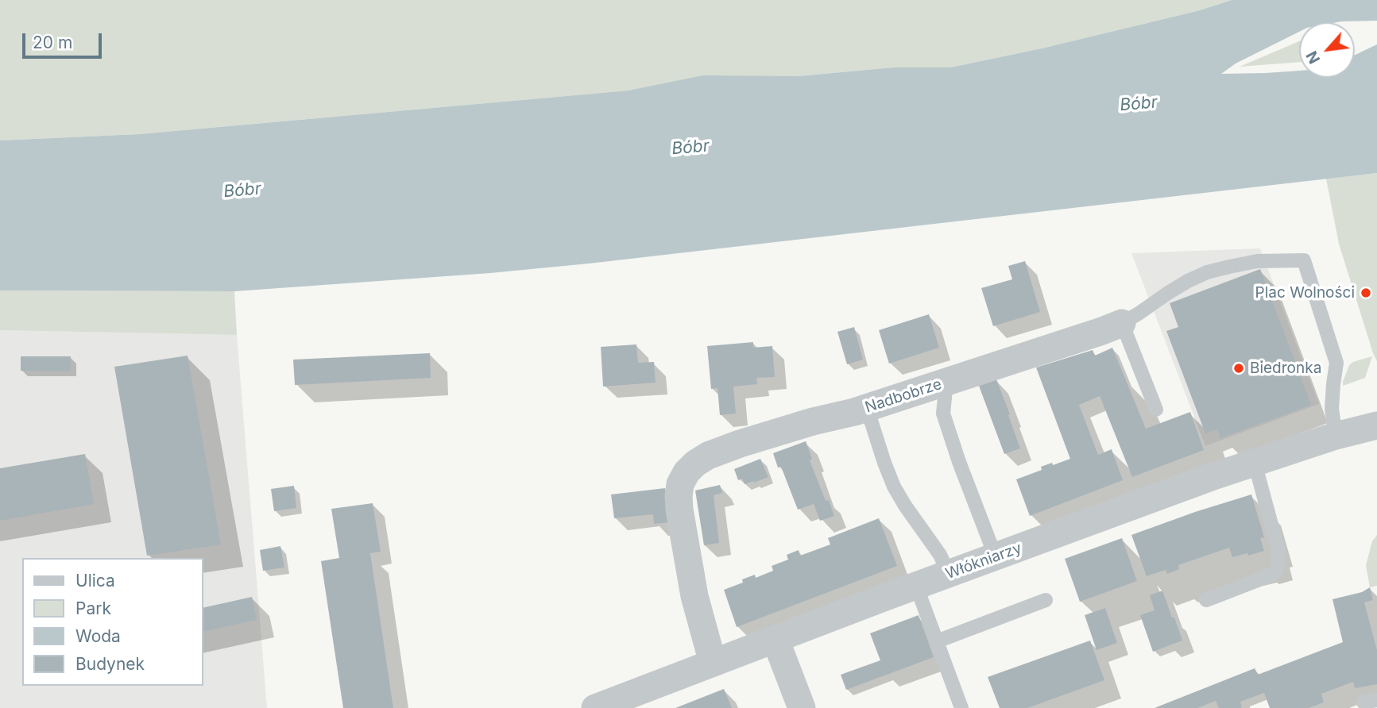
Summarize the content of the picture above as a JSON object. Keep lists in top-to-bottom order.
{
  "streets": {
    "street": ["Nadbobrze", "Włókniarzy"]
  },
  "crossings": [
    ["Nadbobrze", "Włókniarzy"]
  ],
  "water": ["Bóbr"],
  "places": ["Plac Wolności", "Biedronka"],
  "legend": [
    "Ulica",
    "Park",
    "Woda",
    "Budynek"
  ],
  "scale_bar": "20 m",
  "north": "bottom left"
}
